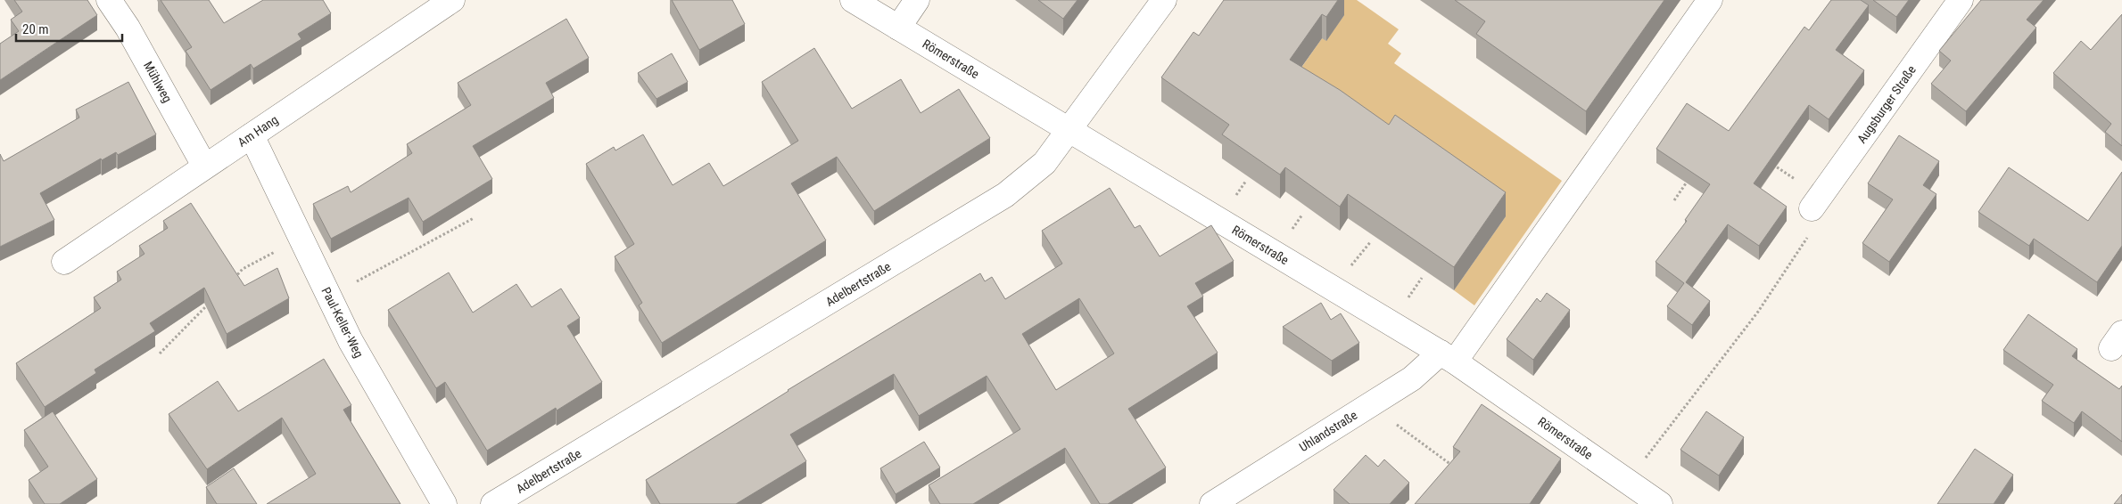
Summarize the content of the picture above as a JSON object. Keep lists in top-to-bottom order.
{
  "streets": {
    "street": [
      "Römerstraße",
      "Mühlweg",
      "Augsburger Straße",
      "Am Hang",
      "Adelbertstraße",
      "Paul-Keller-Weg",
      "Uhlandstraße"
    ]
  },
  "crossings": [
    ["Römerstraße", "Adelbertstraße"],
    ["Römerstraße", "Uhlandstraße"],
    ["Mühlweg", "Am Hang"],
    ["Am Hang", "Paul-Keller-Weg"]
  ],
  "scale_bar": "20 m"
}
